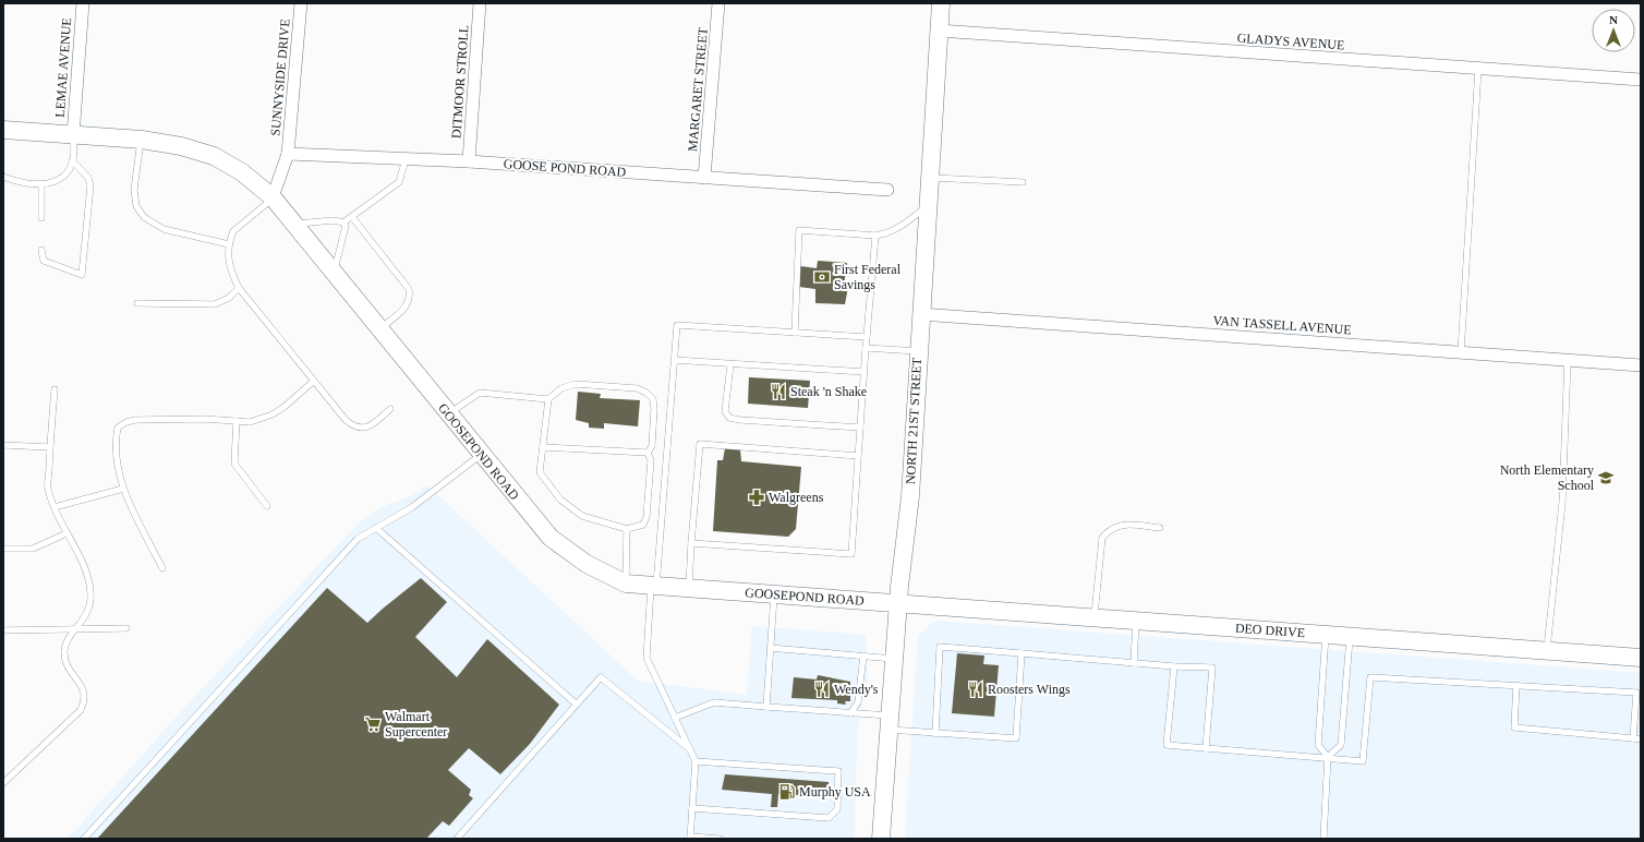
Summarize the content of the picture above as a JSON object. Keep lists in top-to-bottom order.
{
  "streets": {
    "street": [
      "GLADYS AVENUE",
      "LEMAE AVENUE",
      "SUNNYSIDE DRIVE",
      "DITMOOR STROLL",
      "MARGARET STREET",
      "GOOSE POND ROAD",
      "VAN TASSELL AVENUE",
      "NORTH 21ST STREET",
      "GOOSEPOND ROAD",
      "DEO DRIVE"
    ]
  },
  "crossings": [
    ["GLADYS AVENUE", "NORTH 21ST STREET"],
    ["SUNNYSIDE DRIVE", "GOOSE POND ROAD"],
    ["DITMOOR STROLL", "GOOSE POND ROAD"],
    ["MARGARET STREET", "GOOSE POND ROAD"],
    ["VAN TASSELL AVENUE", "NORTH 21ST STREET"],
    ["NORTH 21ST STREET", "GOOSEPOND ROAD"],
    ["NORTH 21ST STREET", "DEO DRIVE"],
    ["GOOSEPOND ROAD", "DEO DRIVE"]
  ],
  "places": {
    "bank": ["First Federal Savings"],
    "restaurant": ["Steak 'n Shake", "Wendy's", "Roosters Wings"],
    "school or university": ["North Elementary School"],
    "pharmacy": ["Walgreens"],
    "supermarket": ["Walmart Supercenter"],
    "fuel station": ["Murphy USA"]
  },
  "north": "top"
}
